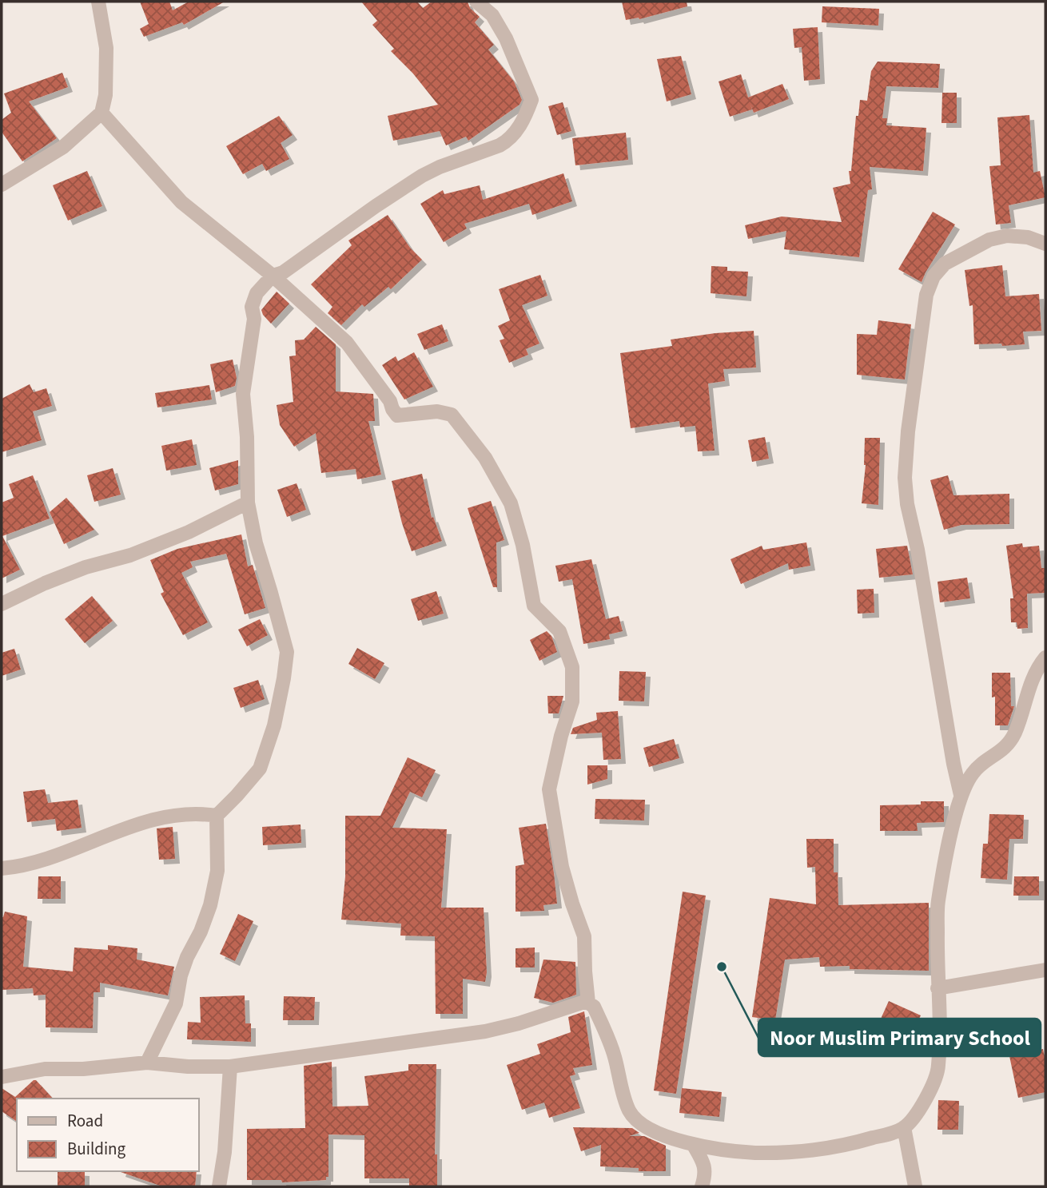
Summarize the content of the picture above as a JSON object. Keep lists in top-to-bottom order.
{
  "places": ["Noor Muslim Primary School"],
  "legend": ["Road", "Building"]
}
